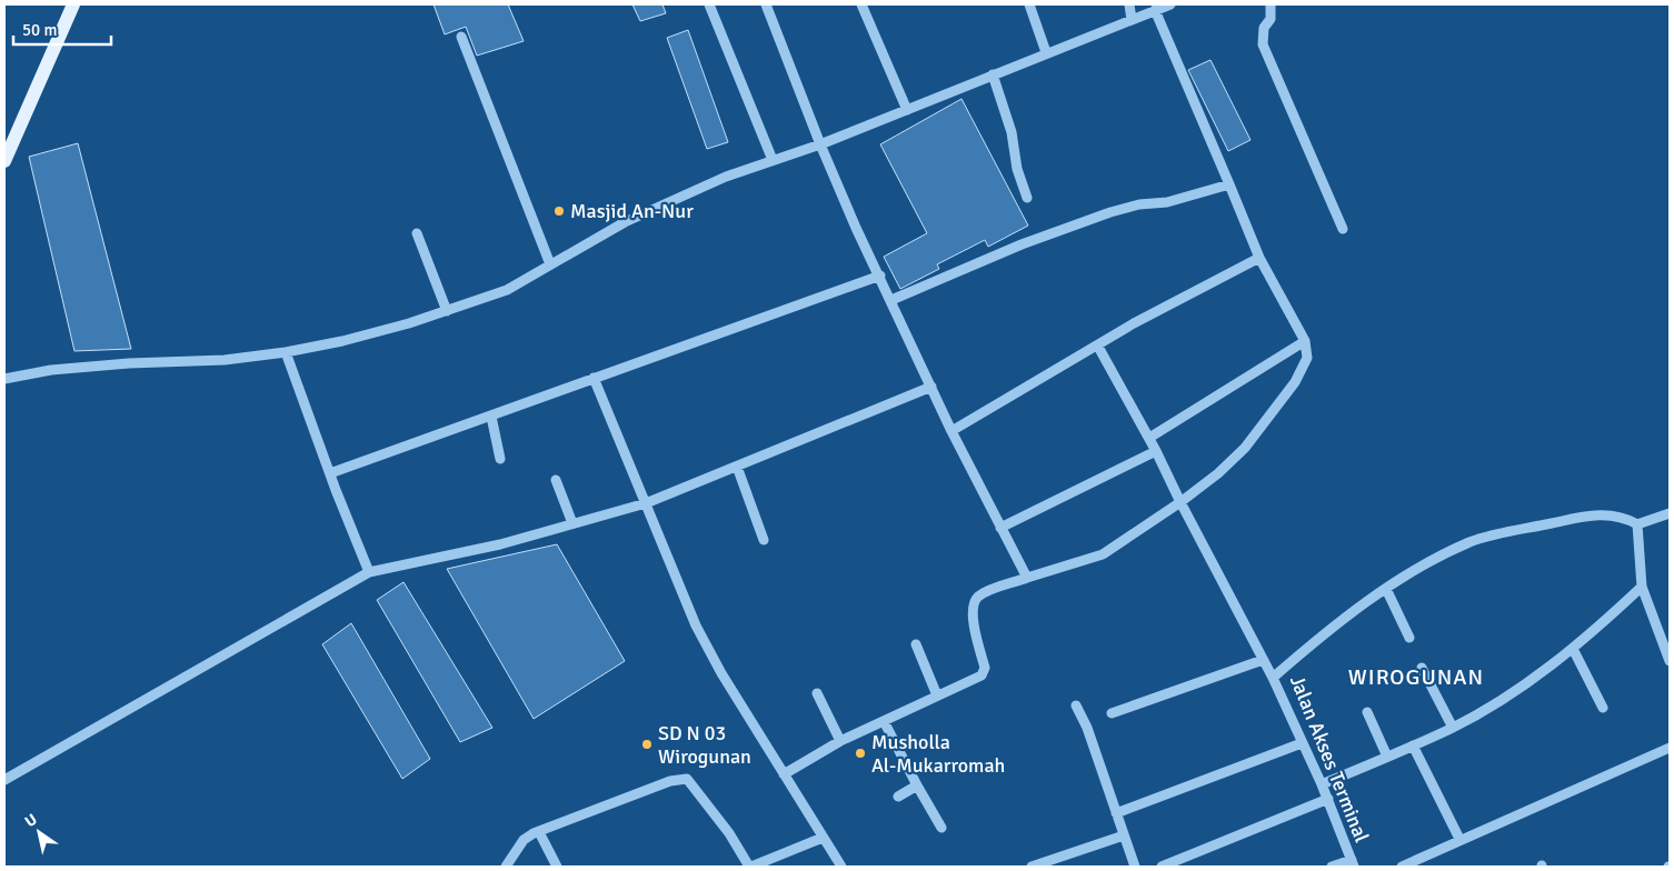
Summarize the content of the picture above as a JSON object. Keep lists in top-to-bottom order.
{
  "streets": {
    "street": ["Jalan Akses Terminal"]
  },
  "districts": ["WIROGUNAN"],
  "places": ["Masjid An-Nur", "SD N 03 Wirogunan", "Musholla Al-Mukarromah"],
  "scale_bar": "50 m",
  "north": "top left"
}
